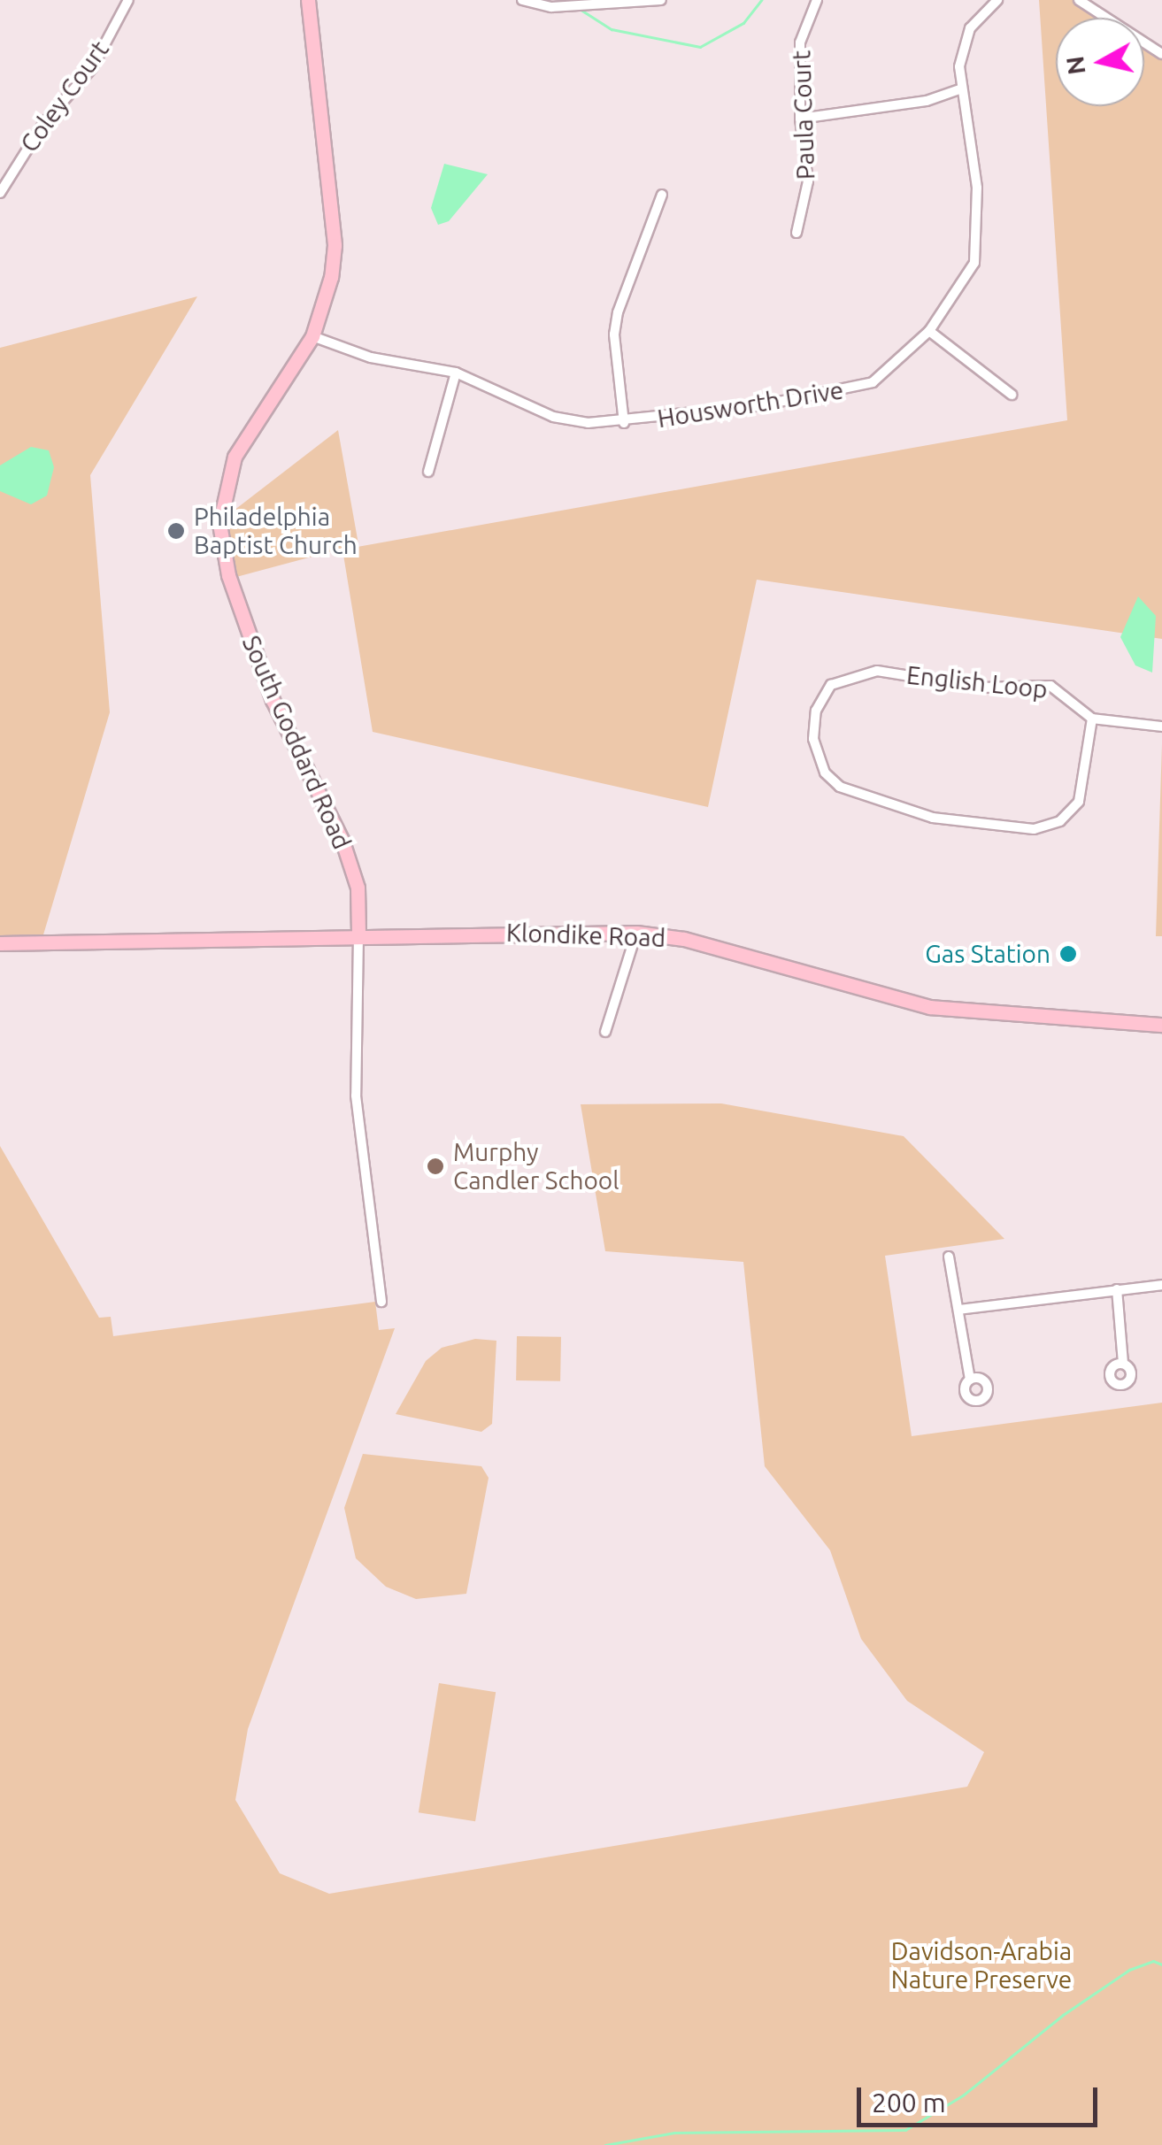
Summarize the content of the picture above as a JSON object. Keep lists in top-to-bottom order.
{
  "streets": {
    "main road": ["South Goddard Road", "Klondike Road"],
    "street": [
      "Coley Court",
      "Paula Court",
      "Housworth Drive",
      "English Loop"
    ]
  },
  "crossings": [
    ["Housworth Drive", "South Goddard Road"],
    ["South Goddard Road", "Klondike Road"]
  ],
  "parks": ["Davidson-Arabia Nature Preserve"],
  "places": ["Philadelphia Baptist Church", "Gas Station", "Murphy Candler School"],
  "scale_bar": "200 m",
  "north": "left"
}
